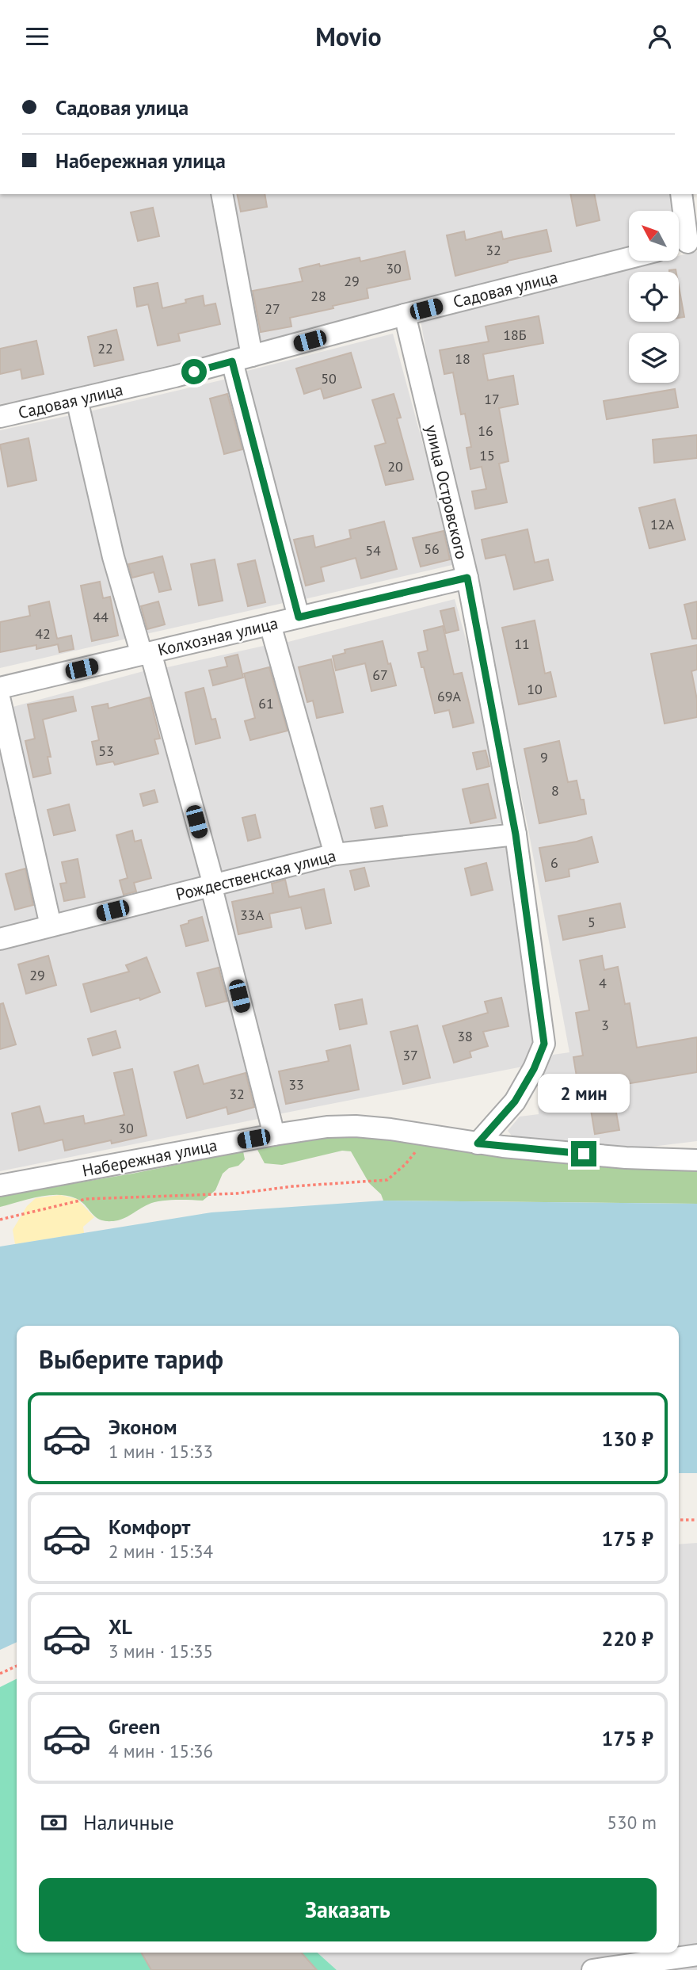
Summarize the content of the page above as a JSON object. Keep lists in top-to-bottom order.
{
  "streets": {
    "street": [
      "Садовая улица",
      "улица Островского",
      "Колхозная улица",
      "Рождественская улица",
      "Набережная улица"
    ]
  },
  "crossings": [
    ["Садовая улица", "улица Островского"],
    ["улица Островского", "Колхозная улица"],
    ["улица Островского", "Рождественская улица"],
    ["улица Островского", "Набережная улица"]
  ],
  "house_numbers": [
    "32",
    "30",
    "29",
    "28",
    "27",
    "18Б",
    "22",
    "18",
    "50",
    "17",
    "16",
    "15",
    "20",
    "12А",
    "56",
    "54",
    "44",
    "42",
    "11",
    "67",
    "10",
    "69А",
    "61",
    "53",
    "9",
    "8",
    "6",
    "33А",
    "5",
    "29",
    "4",
    "3",
    "38",
    "37",
    "33",
    "32",
    "30"
  ],
  "north": "top left",
  "page": {
    "header": "Movio",
    "banner": ["Садовая улица", "Набережная улица"],
    "bubble": "2 мин",
    "heading": "Выберите тариф",
    "list": [
      {
        "name": "Эконом",
        "note": "1 мин · 15:33",
        "value": "130 ₽"
      },
      {
        "name": "Комфорт",
        "note": "2 мин · 15:34",
        "value": "175 ₽"
      },
      {
        "name": "XL",
        "note": "3 мин · 15:35",
        "value": "220 ₽"
      },
      {
        "name": "Green",
        "note": "4 мин · 15:36",
        "value": "175 ₽"
      }
    ],
    "pay": ["Наличные", "530 m"],
    "buttons": "Заказать"
  }
}
